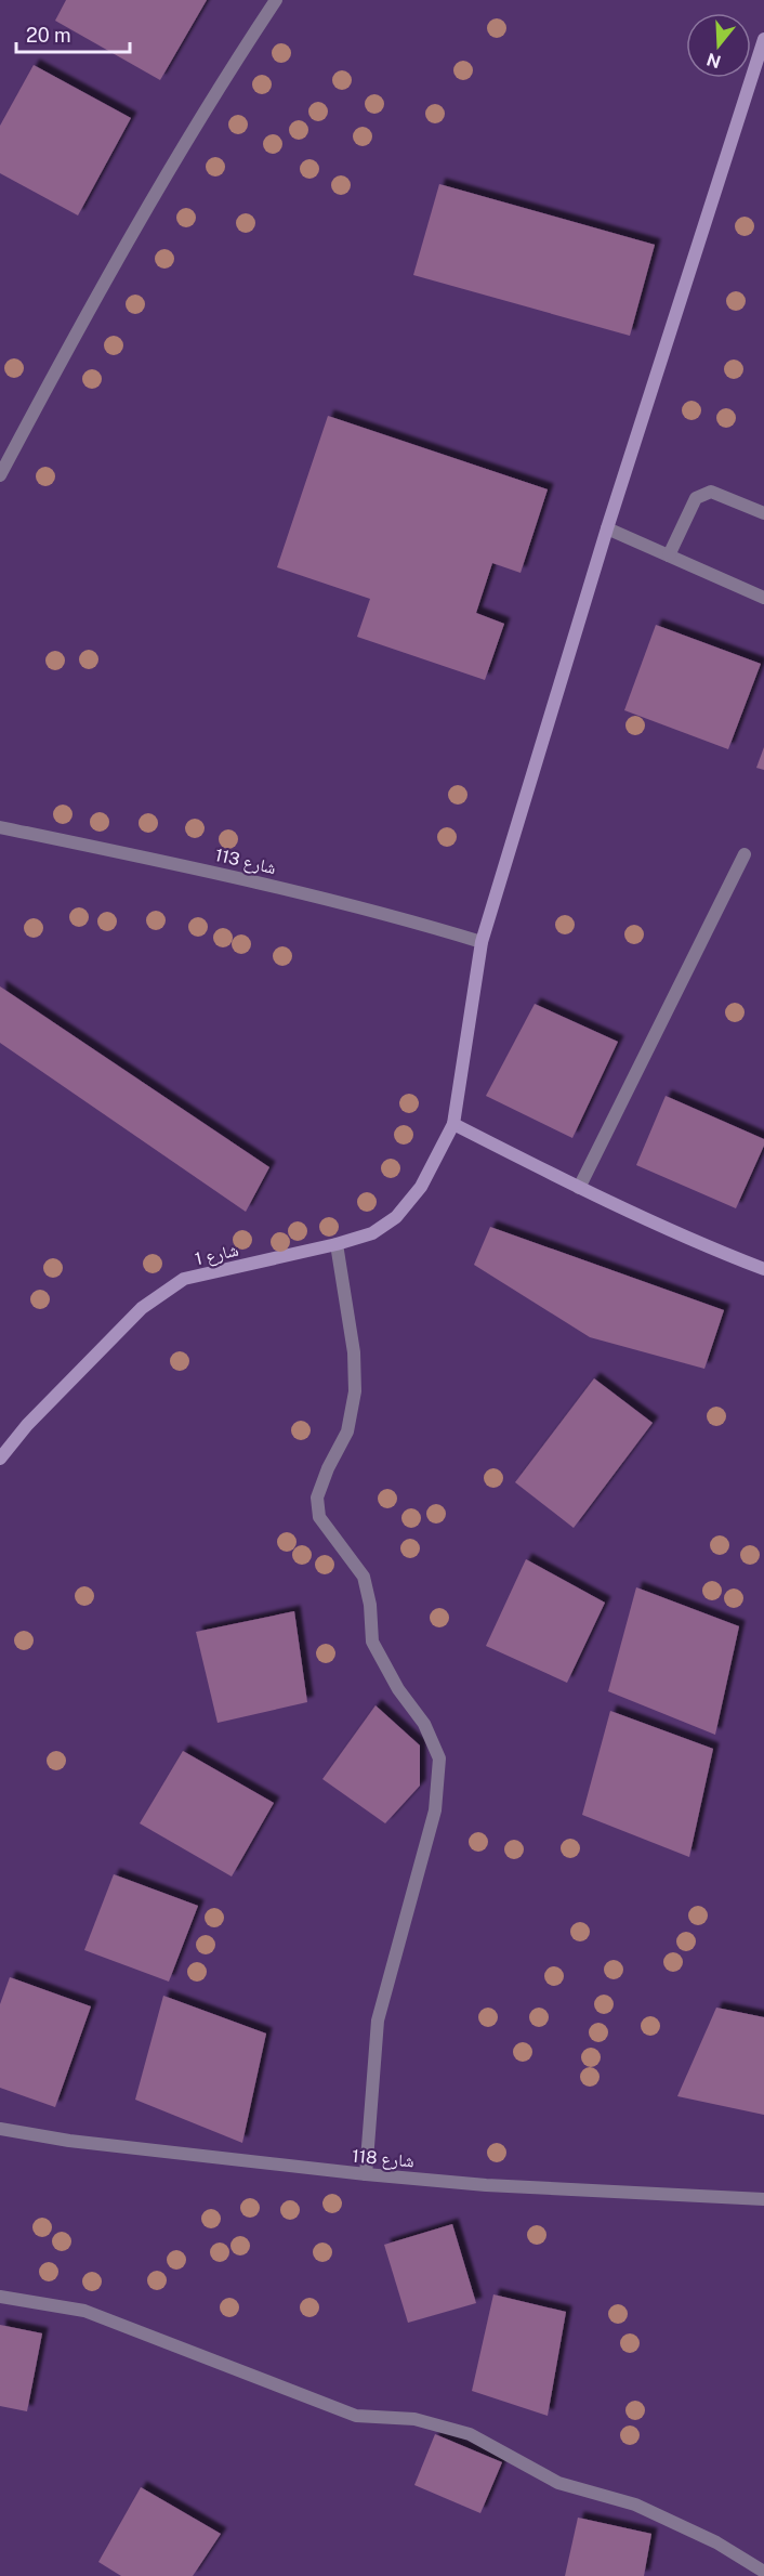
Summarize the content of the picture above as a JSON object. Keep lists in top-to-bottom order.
{
  "streets": {
    "main road": ["شارع 1"],
    "street": ["شارع 113", "شارع 118"]
  },
  "crossings": [
    ["شارع 113", "شارع 1"]
  ],
  "scale_bar": "20 m",
  "north": "bottom"
}
